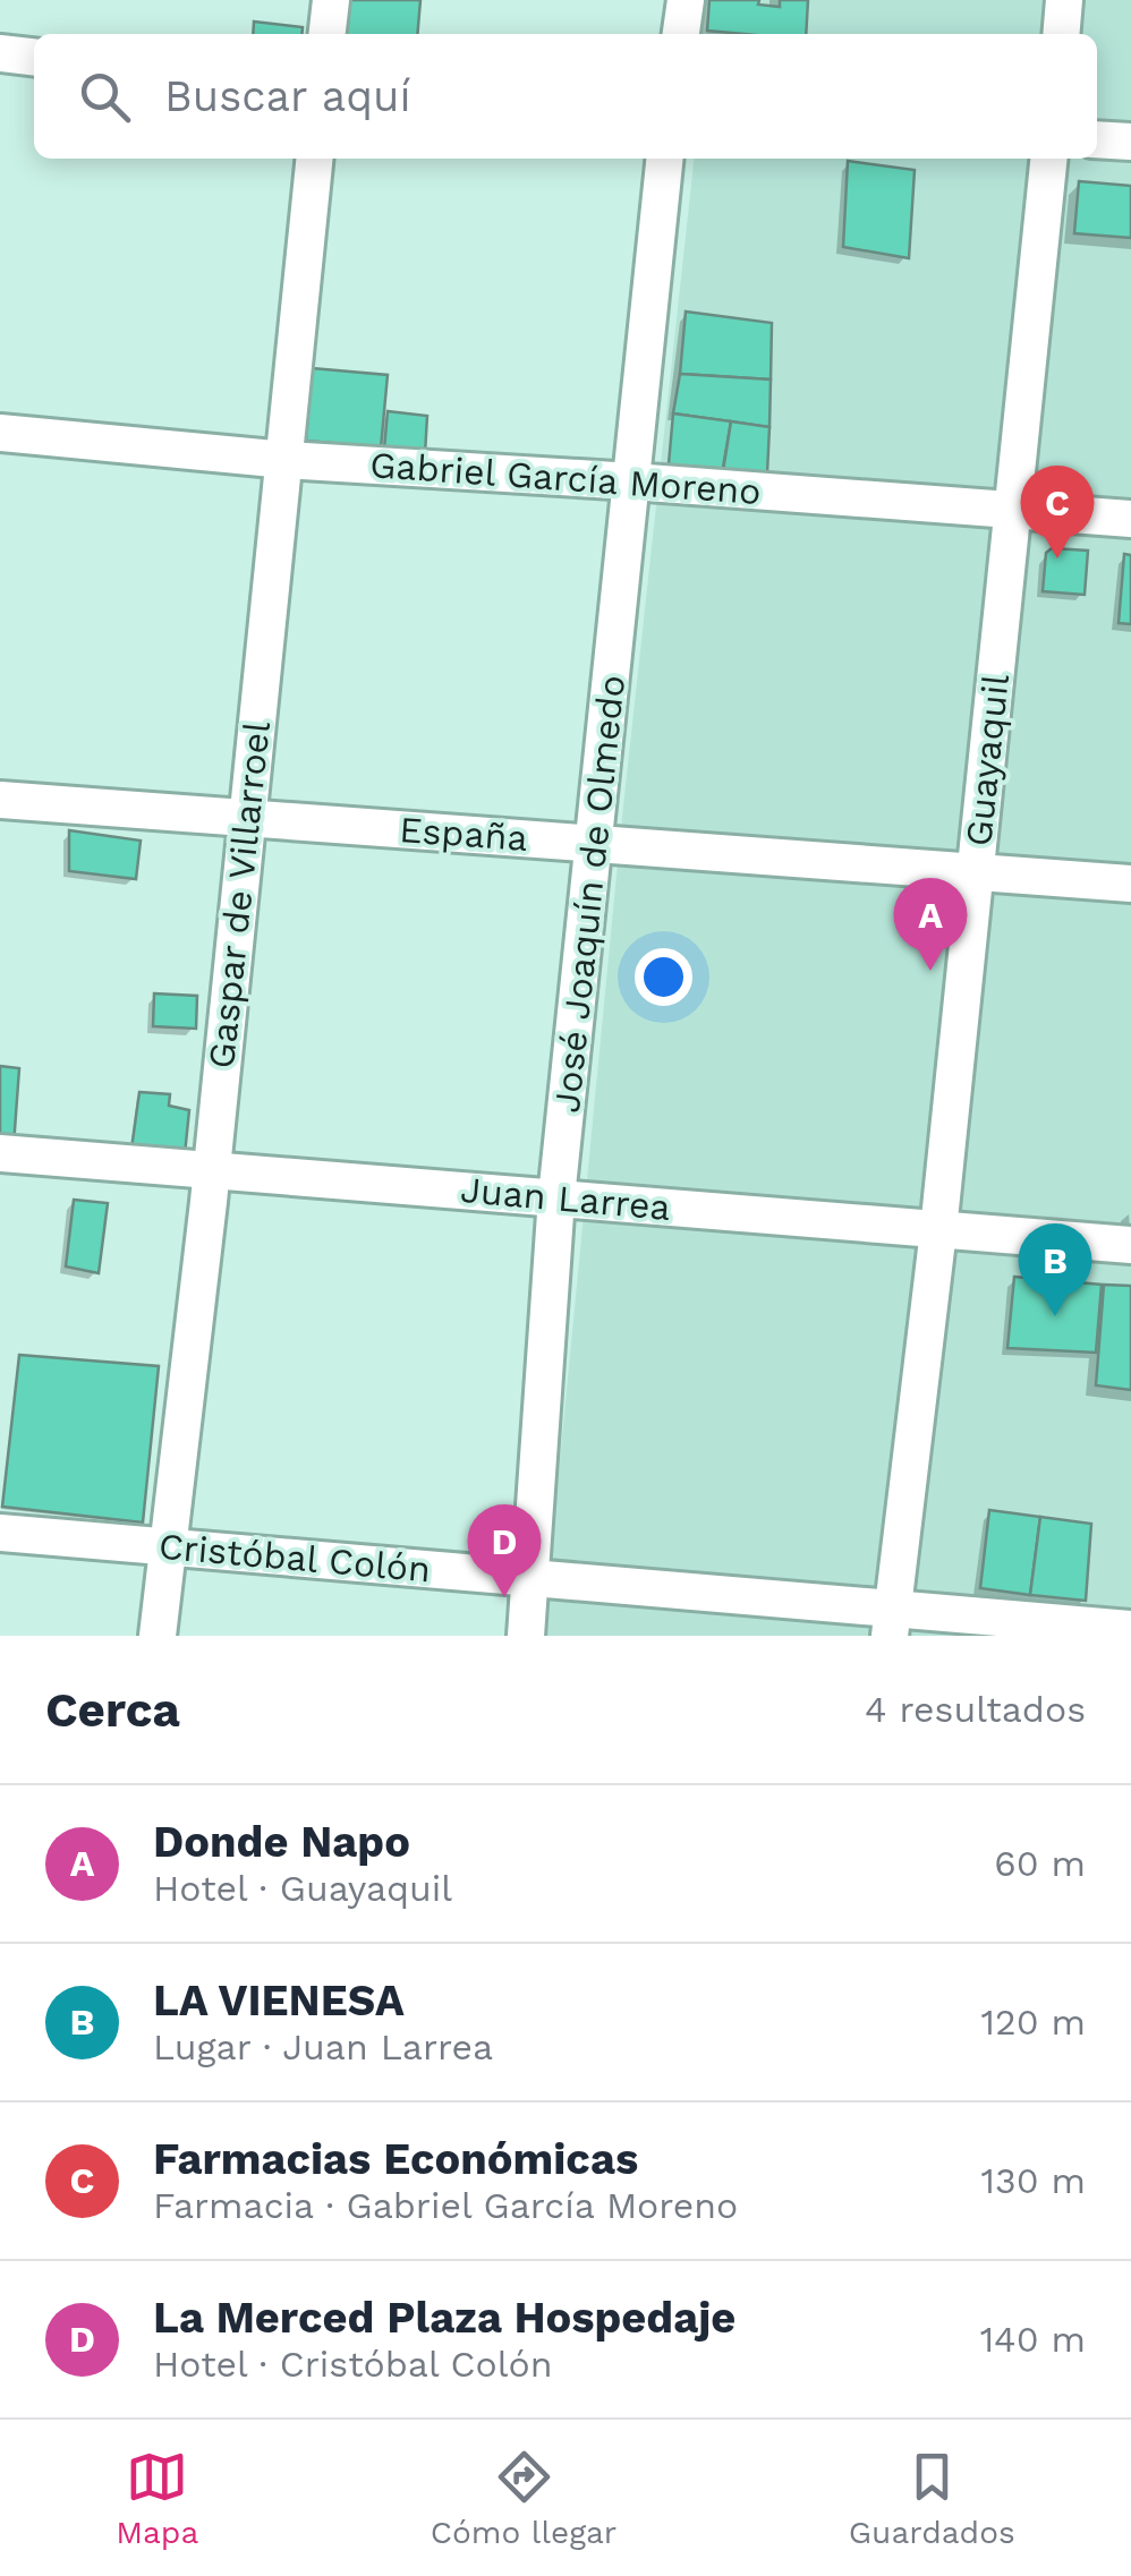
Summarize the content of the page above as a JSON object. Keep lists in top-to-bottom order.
{
  "streets": {
    "street": [
      "Gabriel García Moreno",
      "Guayaquil",
      "España",
      "José Joaquín de Olmedo",
      "Gaspar de Villarroel",
      "Juan Larrea",
      "Cristóbal Colón"
    ]
  },
  "crossings": [
    ["Gabriel García Moreno", "Guayaquil"],
    ["Gabriel García Moreno", "José Joaquín de Olmedo"],
    ["Gabriel García Moreno", "Gaspar de Villarroel"],
    ["Guayaquil", "España"],
    ["Guayaquil", "Juan Larrea"],
    ["Guayaquil", "Cristóbal Colón"],
    ["España", "José Joaquín de Olmedo"],
    ["España", "Gaspar de Villarroel"],
    ["José Joaquín de Olmedo", "Juan Larrea"],
    ["José Joaquín de Olmedo", "Cristóbal Colón"],
    ["Gaspar de Villarroel", "Juan Larrea"],
    ["Gaspar de Villarroel", "Cristóbal Colón"]
  ],
  "page": {
    "search": "Buscar aquí",
    "pins": [
      "C",
      "A",
      "B",
      "D"
    ],
    "heading": ["Cerca", "4 resultados"],
    "list": [
      {
        "mark": "A",
        "name": "Donde Napo",
        "note": "Hotel · Guayaquil",
        "value": "60 m"
      },
      {
        "mark": "B",
        "name": "LA VIENESA",
        "note": "Lugar · Juan Larrea",
        "value": "120 m"
      },
      {
        "mark": "C",
        "name": "Farmacias Económicas",
        "note": "Farmacia · Gabriel García Moreno",
        "value": "130 m"
      },
      {
        "mark": "D",
        "name": "La Merced Plaza Hospedaje",
        "note": "Hotel · Cristóbal Colón",
        "value": "140 m"
      }
    ],
    "nav": ["Mapa", "Cómo llegar", "Guardados"]
  }
}
